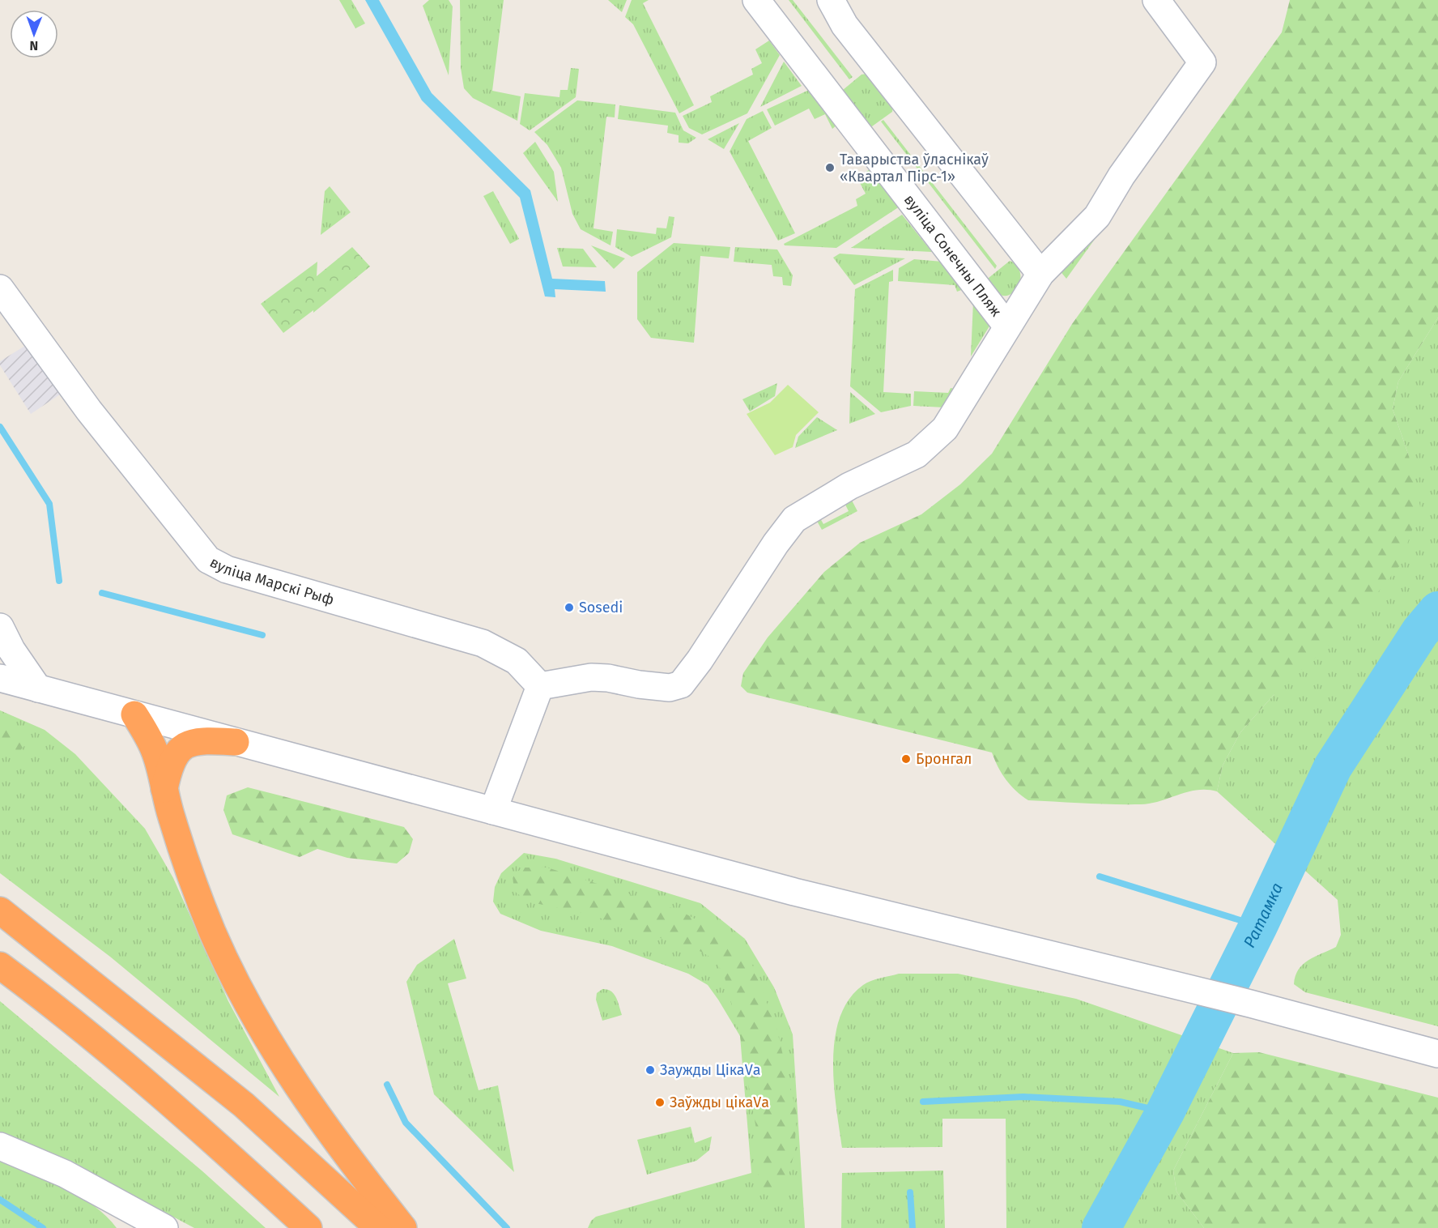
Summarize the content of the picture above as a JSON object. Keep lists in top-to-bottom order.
{
  "streets": {
    "street": ["вуліца Сонечны Пляж", "вуліца Марскі Рыф"]
  },
  "water": ["Ратамка"],
  "places": [
    "Таварыства ўласнікаў «Квартал Пірс-1»",
    "Sosedi",
    "Бронгал",
    "Заужды ЦікаVа",
    "Заўжды цікаVа"
  ],
  "north": "bottom"
}
